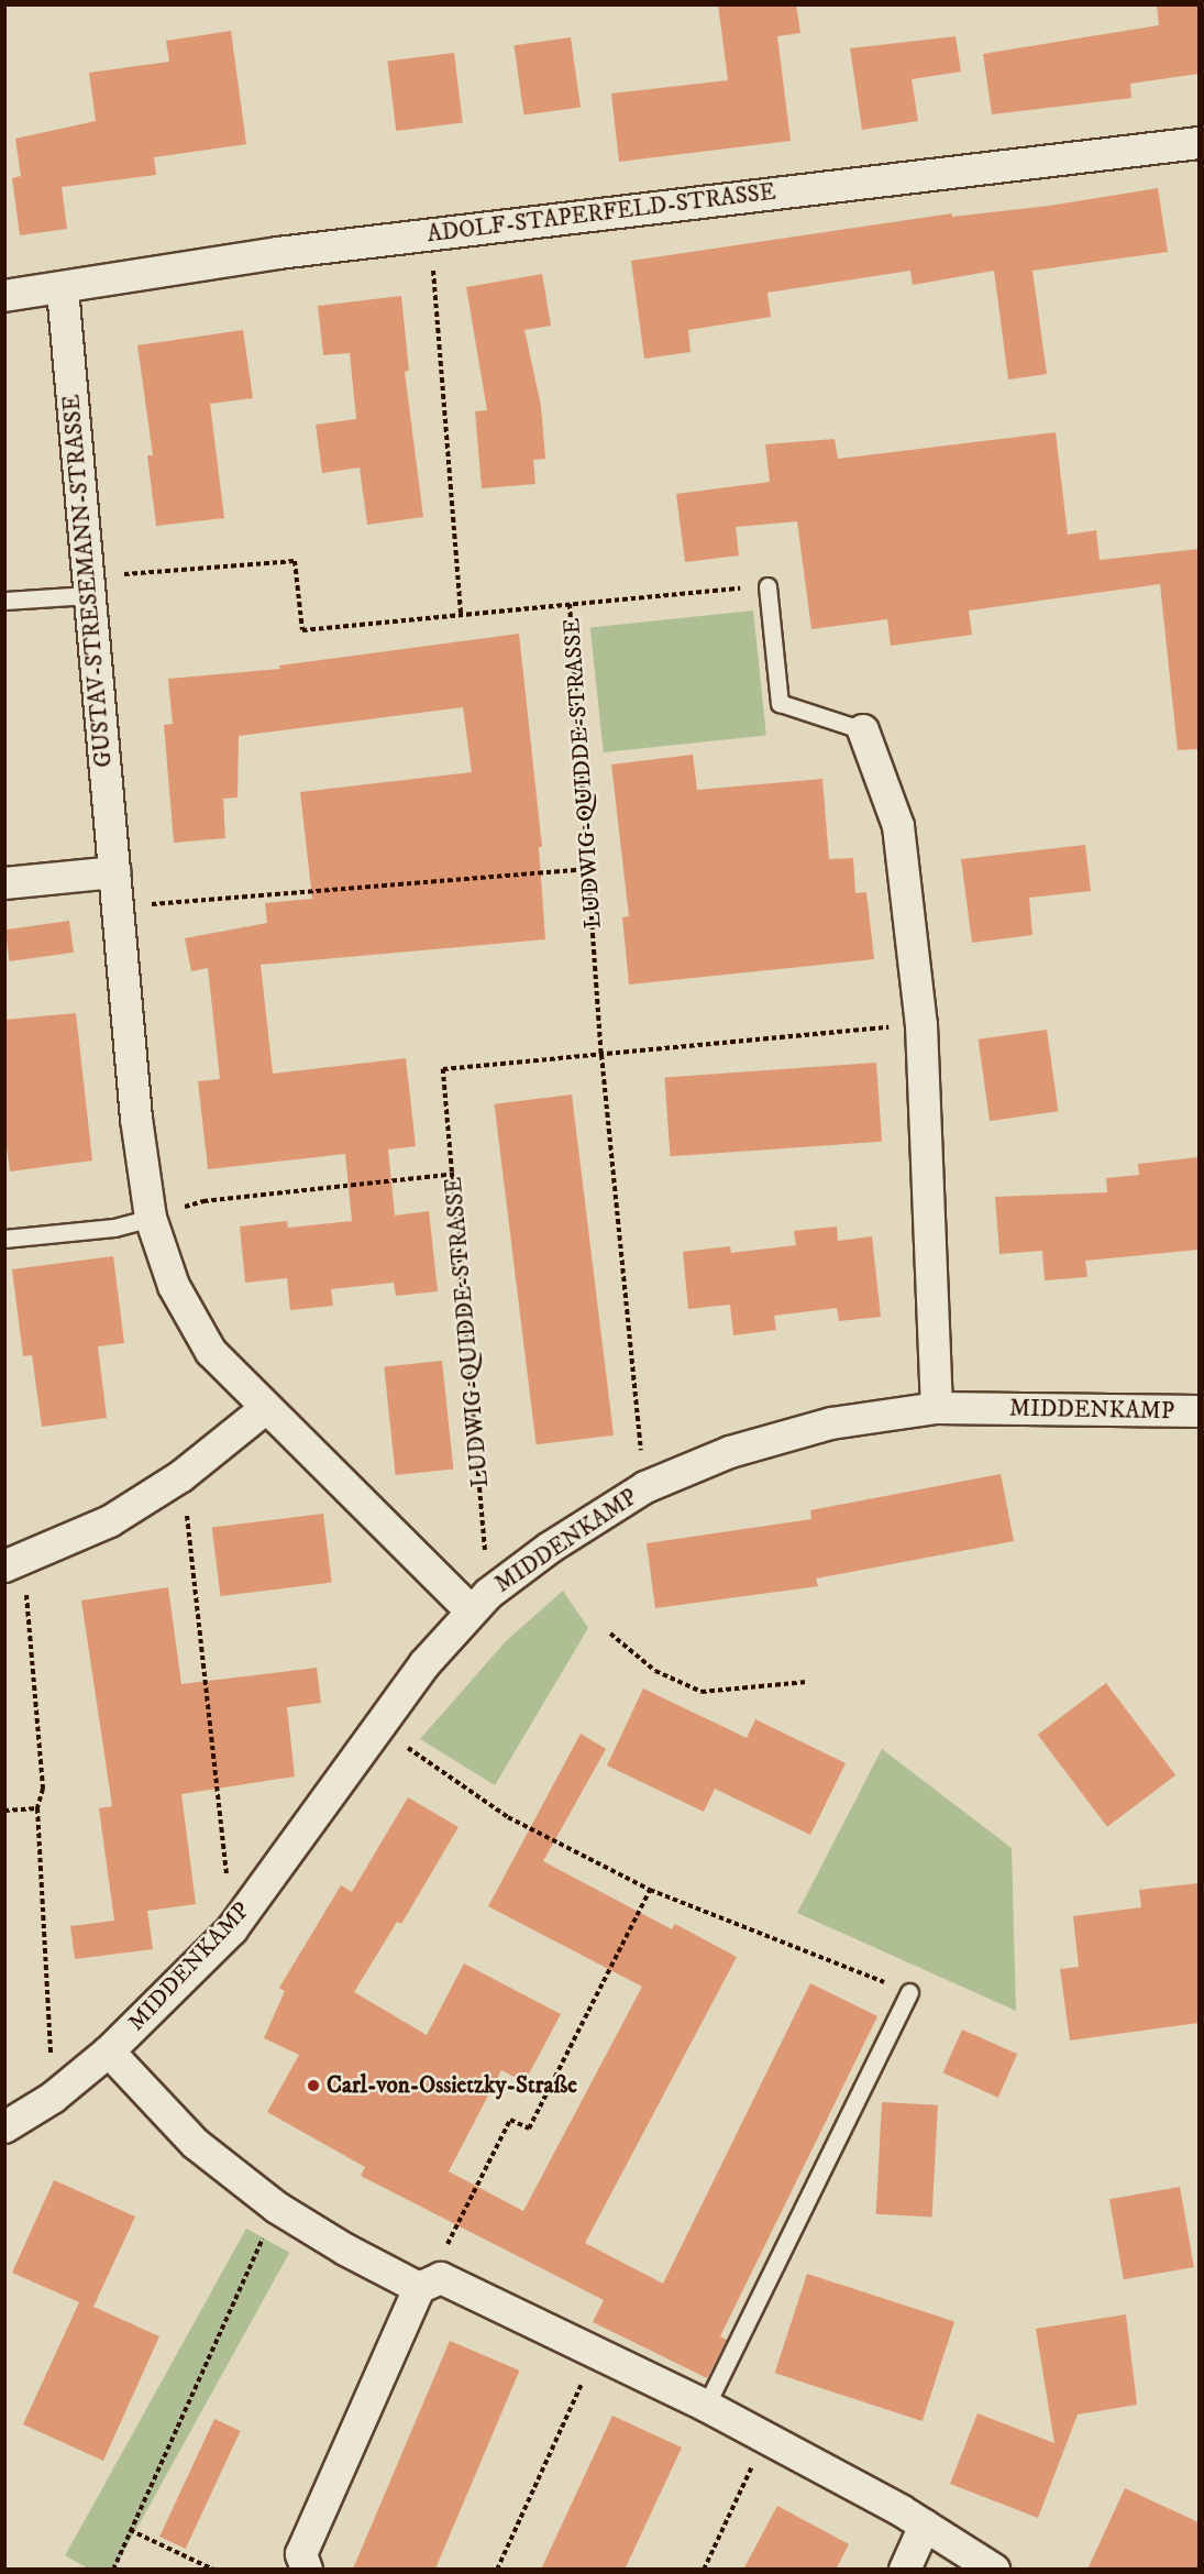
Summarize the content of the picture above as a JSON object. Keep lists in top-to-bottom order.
{
  "streets": {
    "street": ["ADOLF-STAPERFELD-STRASSE", "GUSTAV-STRESEMANN-STRASSE", "MIDDENKAMP"],
    "path": ["LUDWIG-QUIDDE-STRASSE"]
  },
  "crossings": [
    ["ADOLF-STAPERFELD-STRASSE", "GUSTAV-STRESEMANN-STRASSE"],
    ["GUSTAV-STRESEMANN-STRASSE", "LUDWIG-QUIDDE-STRASSE"],
    ["GUSTAV-STRESEMANN-STRASSE", "MIDDENKAMP"],
    ["LUDWIG-QUIDDE-STRASSE", "MIDDENKAMP"]
  ],
  "places": ["Carl-von-Ossietzky-Straße"]
}
